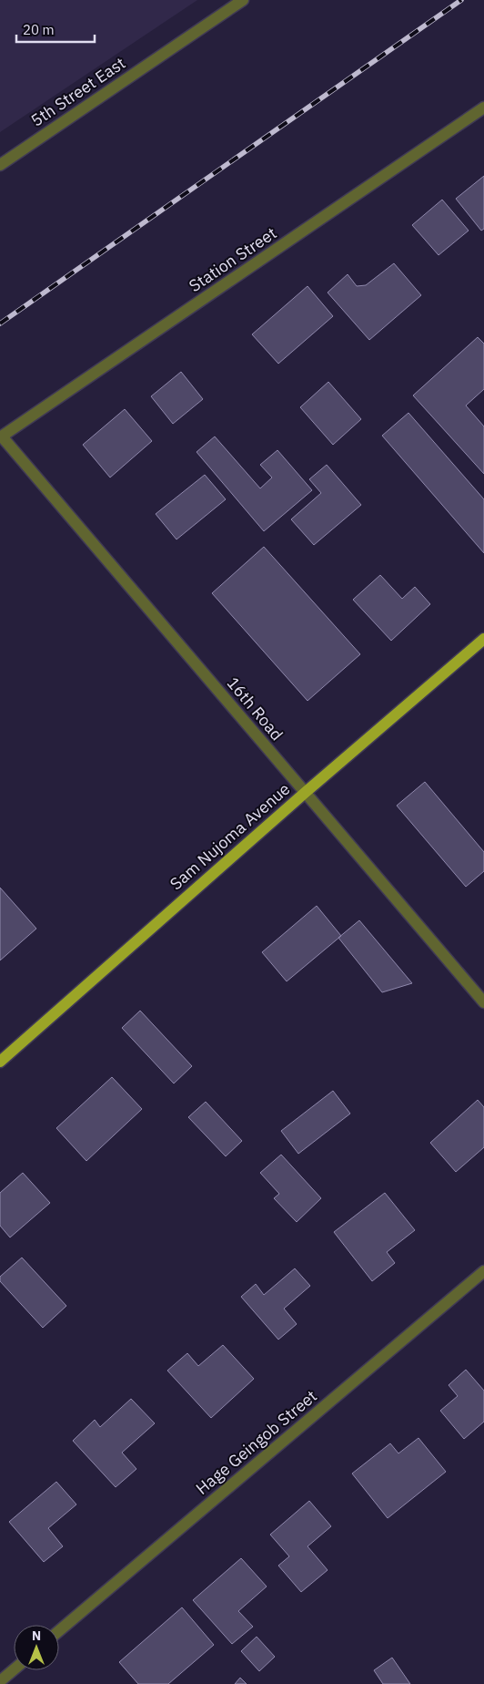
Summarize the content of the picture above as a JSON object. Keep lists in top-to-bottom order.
{
  "streets": {
    "main road": ["Sam Nujoma Avenue"],
    "street": [
      "5th Street East",
      "Station Street",
      "16th Road",
      "Hage Geingob Street"
    ]
  },
  "crossings": [
    ["Station Street", "16th Road"],
    ["16th Road", "Sam Nujoma Avenue"]
  ],
  "scale_bar": "20 m",
  "north": "top"
}
